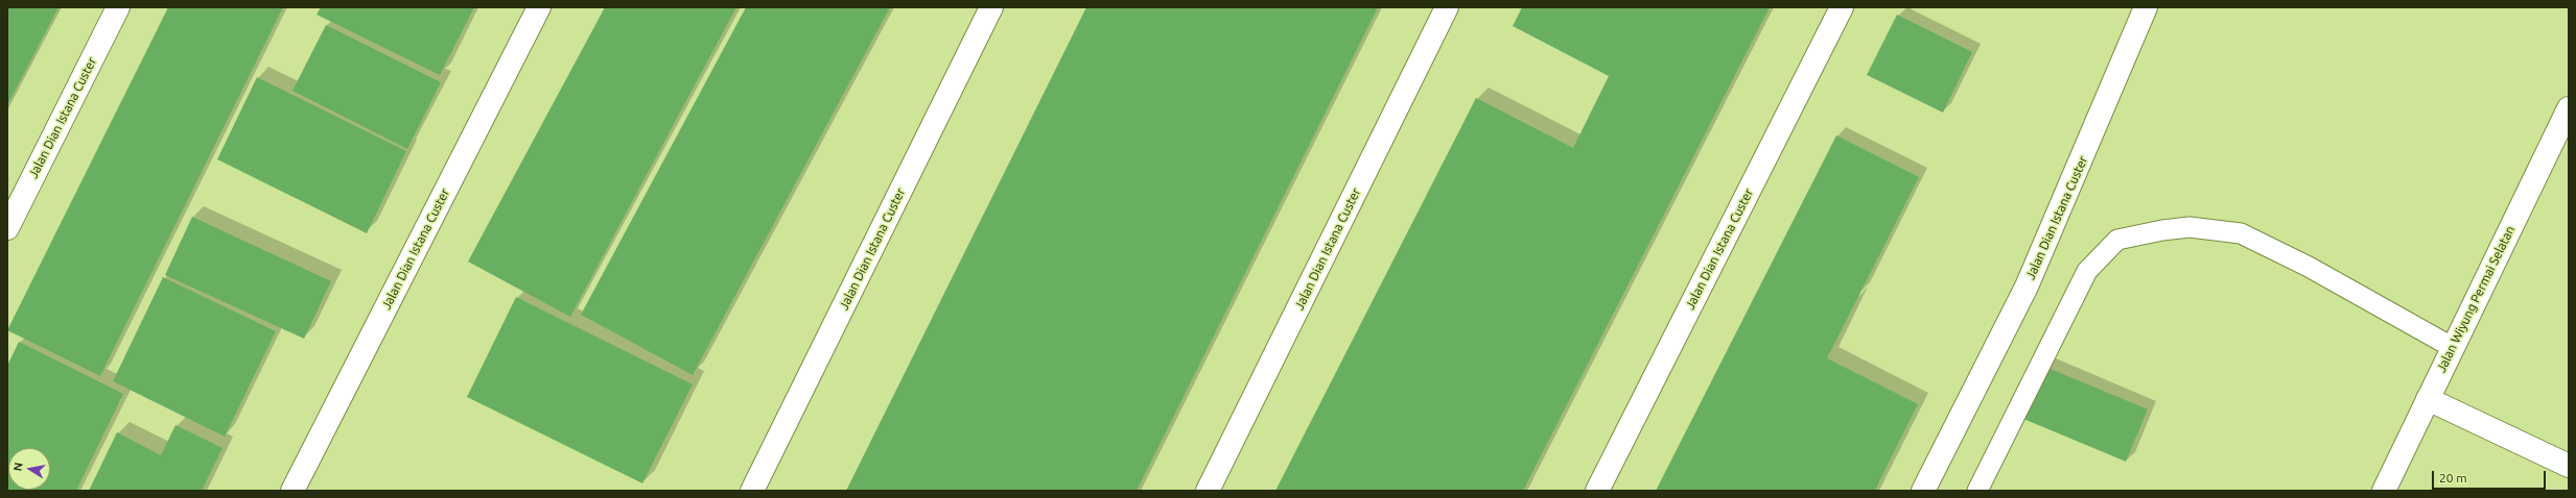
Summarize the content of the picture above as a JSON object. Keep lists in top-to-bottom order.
{
  "streets": {
    "street": ["Jalan Dian Istana Custer", "Jalan Wiyung Permai Selatan"]
  },
  "scale_bar": "20 m",
  "north": "left"
}
